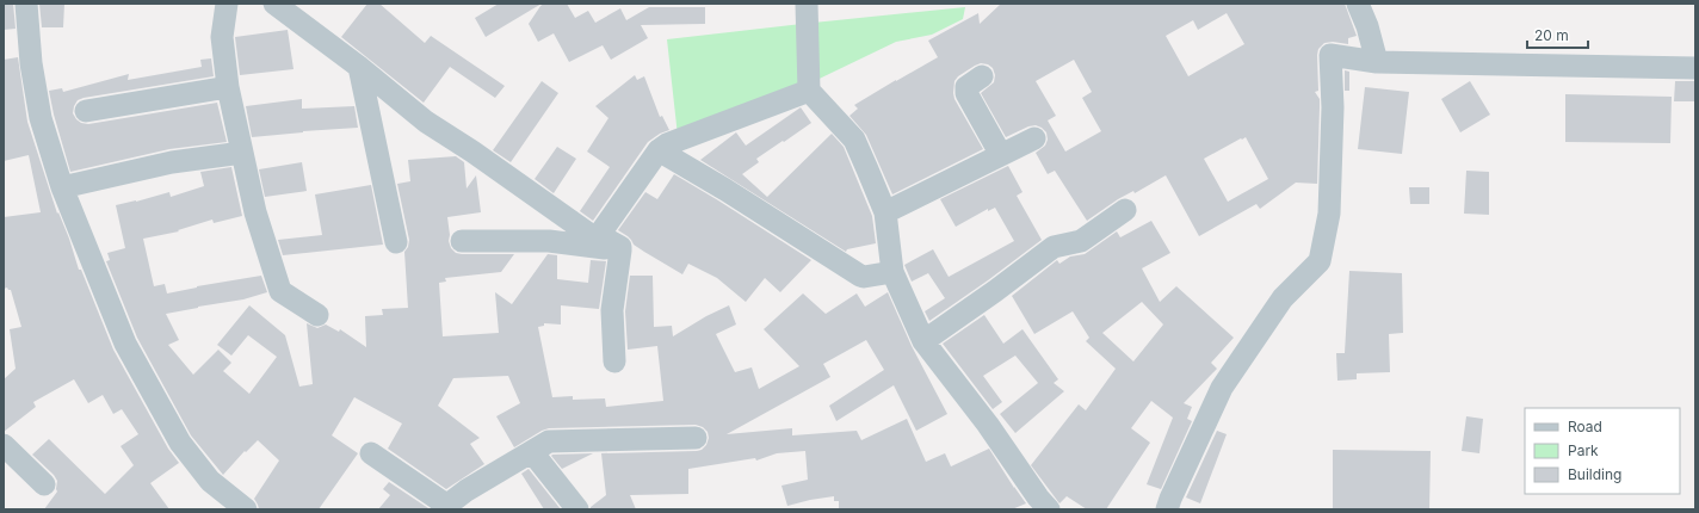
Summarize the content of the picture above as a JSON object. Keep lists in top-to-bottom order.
{
  "legend": ["Road", "Park", "Building"],
  "scale_bar": "20 m"
}
